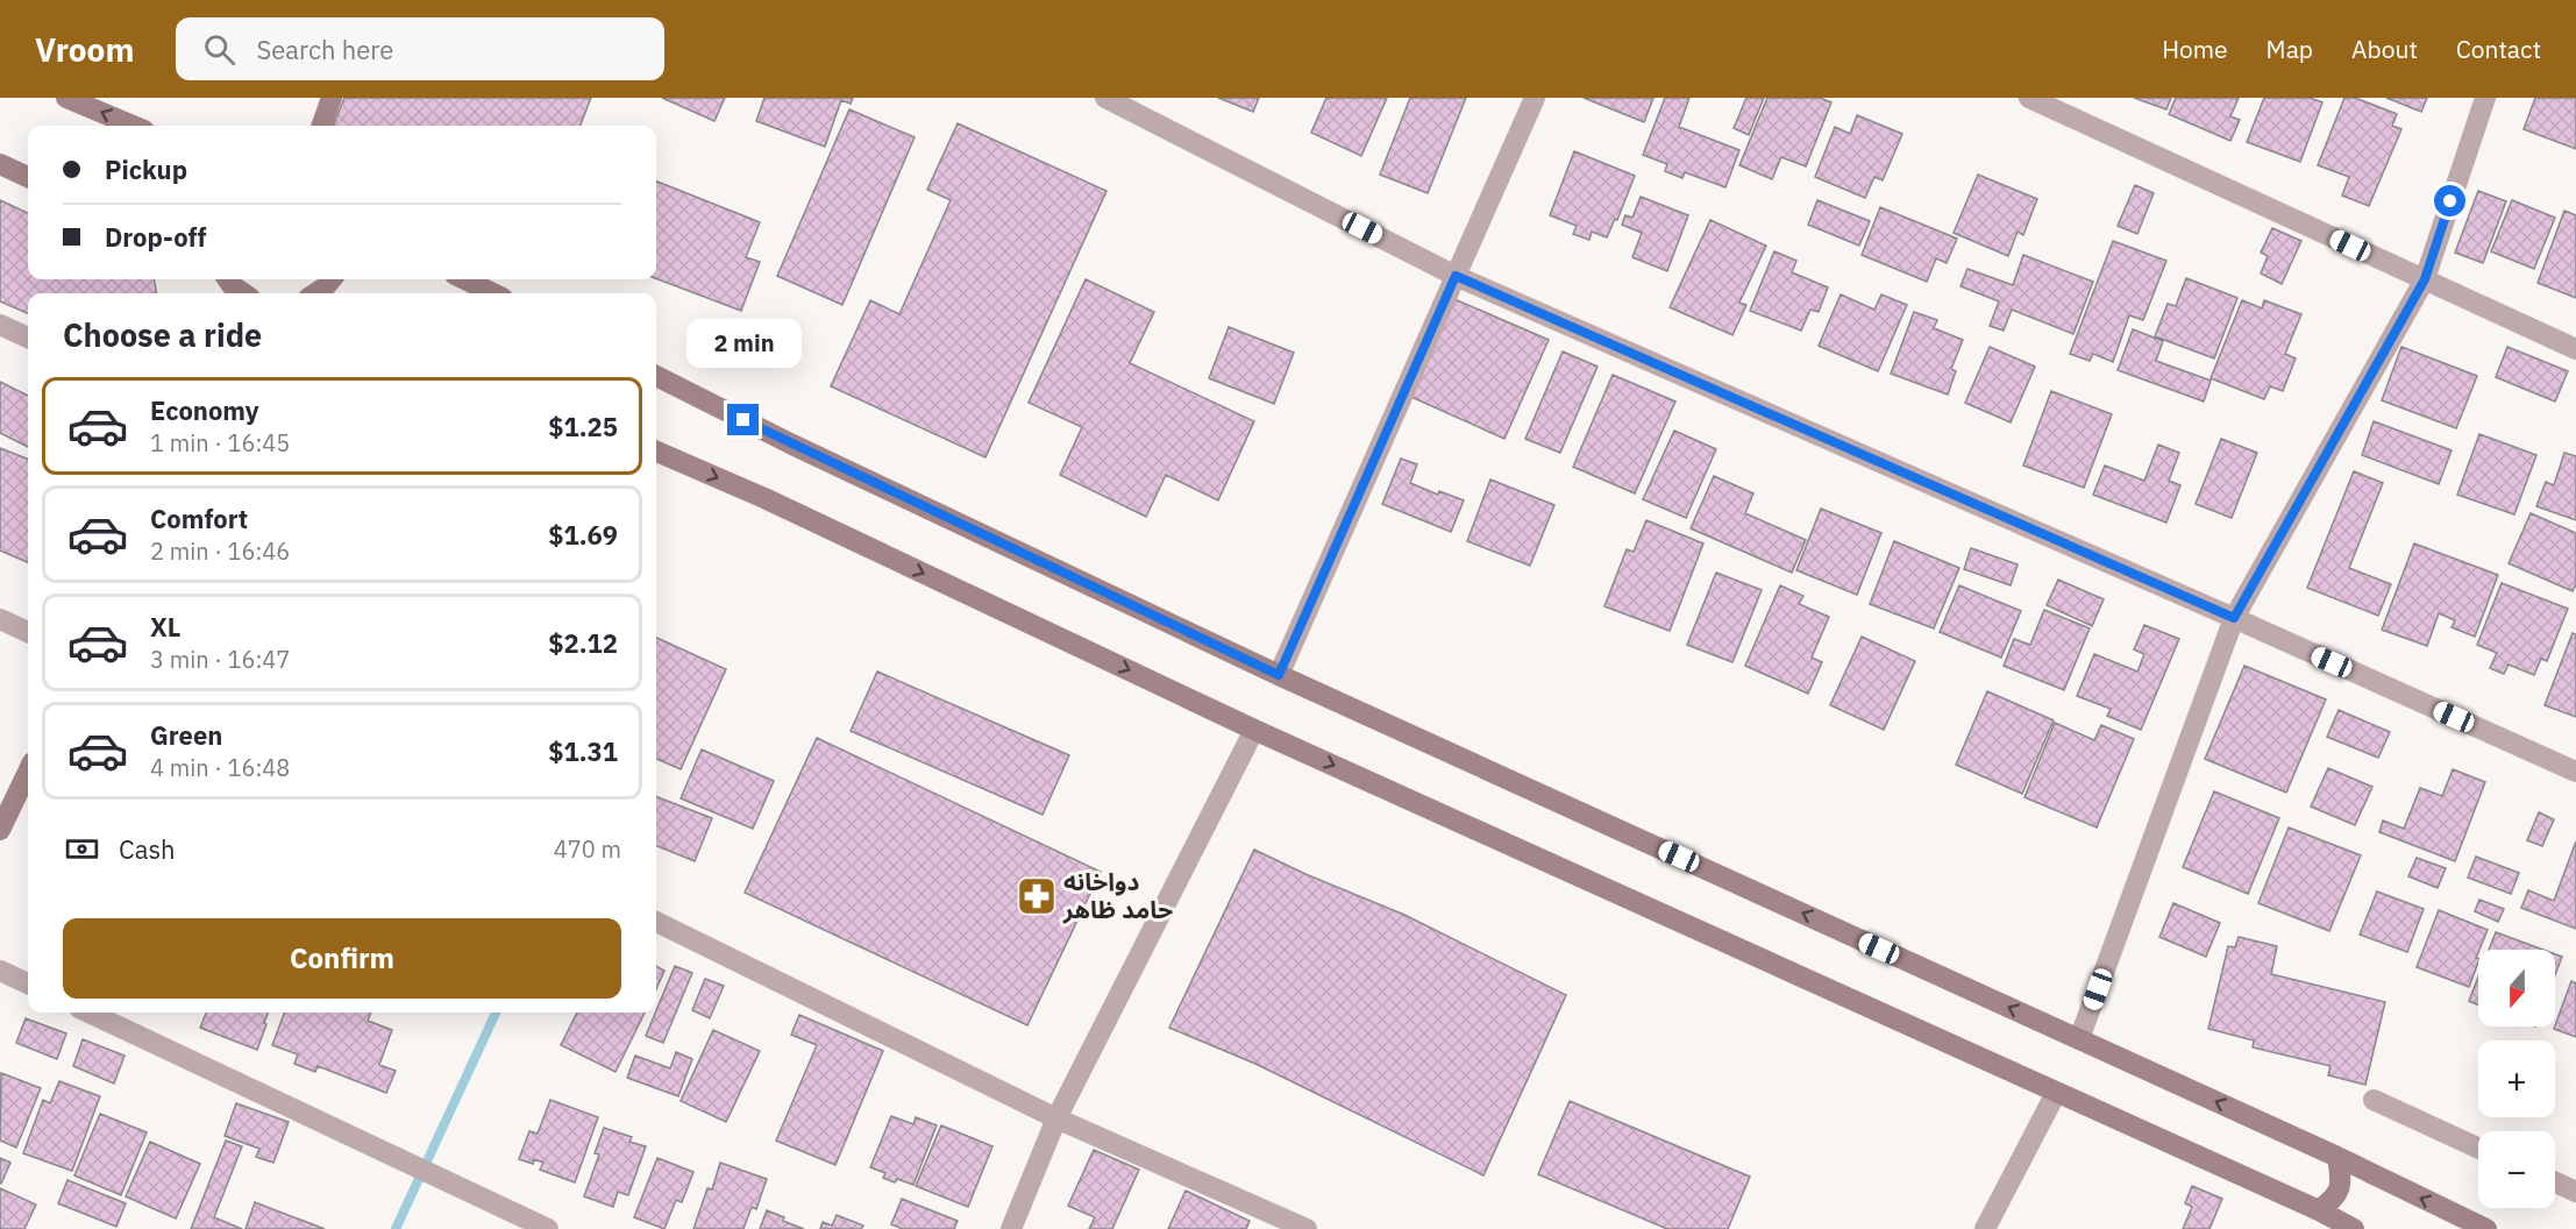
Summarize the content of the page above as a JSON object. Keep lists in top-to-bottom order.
{
  "places": {
    "pharmacy": ["دواخانه حامد ظاهر"]
  },
  "north": "bottom",
  "page": {
    "header": "Vroom",
    "search": "Search here",
    "nav": [
      "Home",
      "Map",
      "About",
      "Contact"
    ],
    "banner": ["Pickup", "Drop-off"],
    "heading": "Choose a ride",
    "bubble": "2 min",
    "list": [
      {
        "name": "Economy",
        "note": "1 min · 16:45",
        "value": "$1.25"
      },
      {
        "name": "Comfort",
        "note": "2 min · 16:46",
        "value": "$1.69"
      },
      {
        "name": "XL",
        "note": "3 min · 16:47",
        "value": "$2.12"
      },
      {
        "name": "Green",
        "note": "4 min · 16:48",
        "value": "$1.31"
      }
    ],
    "pay": ["Cash", "470 m"],
    "buttons": "Confirm",
    "map_buttons": ["+", "−"]
  }
}
